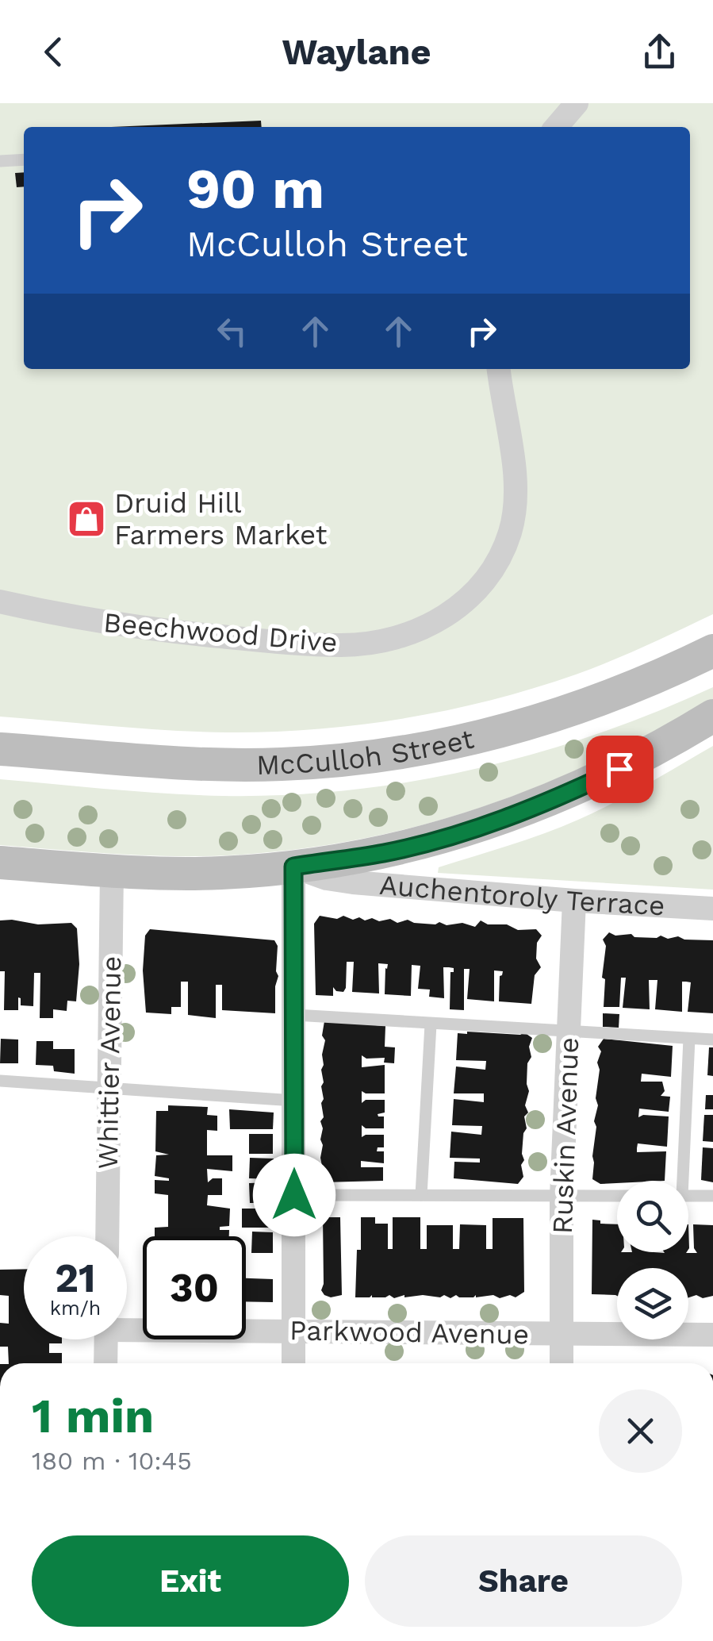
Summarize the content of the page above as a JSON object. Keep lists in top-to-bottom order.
{
  "streets": {
    "main road": ["McCulloh Street", "Auchentoroly Terrace"],
    "street": [
      "Beechwood Drive",
      "Whittier Avenue",
      "Ruskin Avenue",
      "Parkwood Avenue"
    ]
  },
  "crossings": [
    ["Auchentoroly Terrace", "Whittier Avenue"],
    ["Auchentoroly Terrace", "Ruskin Avenue"],
    ["Ruskin Avenue", "Parkwood Avenue"]
  ],
  "places": {
    "shop": ["Druid Hill Farmers Market"]
  },
  "page": {
    "header": "Waylane",
    "turn": ["90 m", "McCulloh Street"],
    "speed": "21 km/h",
    "limit": "30",
    "heading": ["1 min", "180 m · 10:45"],
    "buttons": ["Exit", "Share"]
  }
}
